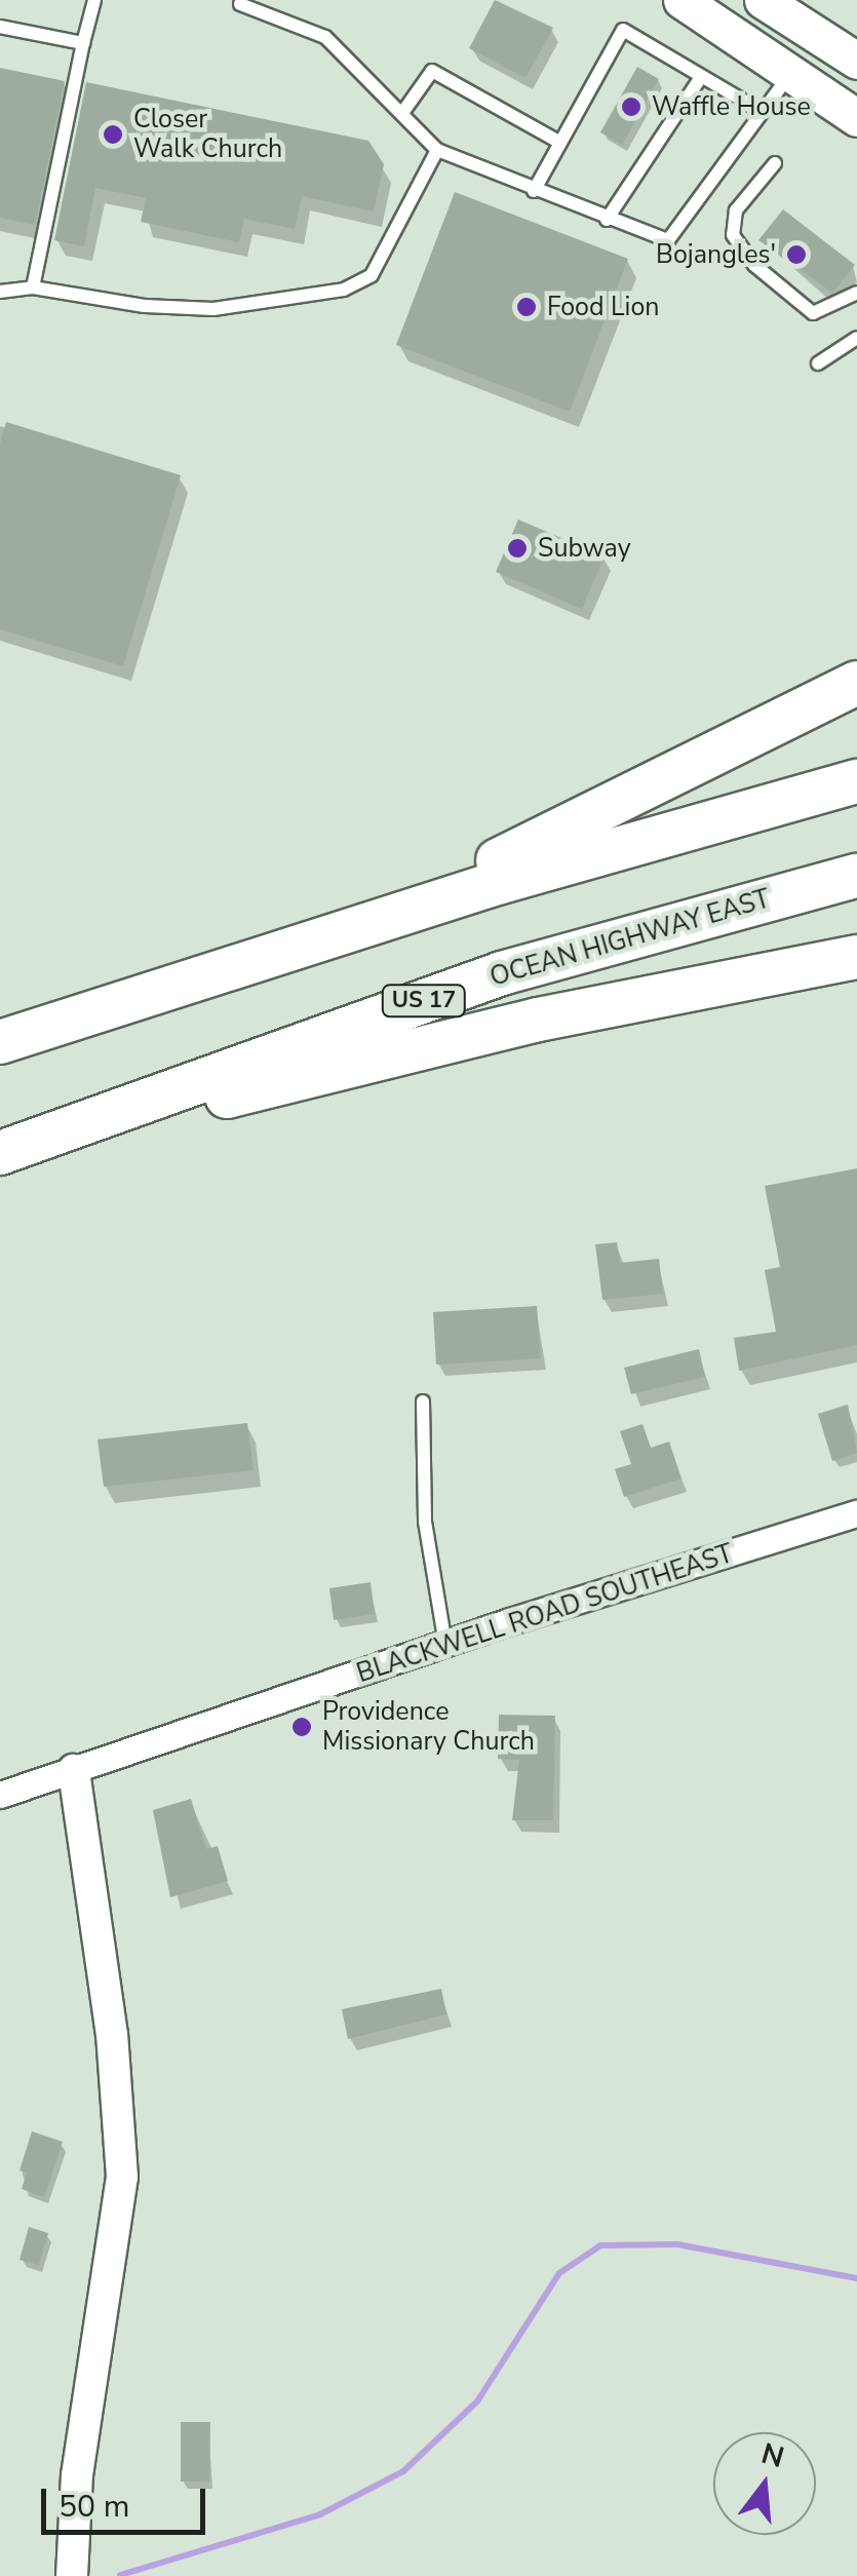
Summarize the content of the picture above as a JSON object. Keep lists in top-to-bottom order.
{
  "streets": {
    "highway": ["OCEAN HIGHWAY EAST", "US 17"],
    "street": ["BLACKWELL ROAD SOUTHEAST"]
  },
  "places": [
    "Waffle House",
    "Closer Walk Church",
    "Bojangles'",
    "Food Lion",
    "Subway",
    "Providence Missionary Church"
  ],
  "scale_bar": "50 m",
  "north": "top"
}
